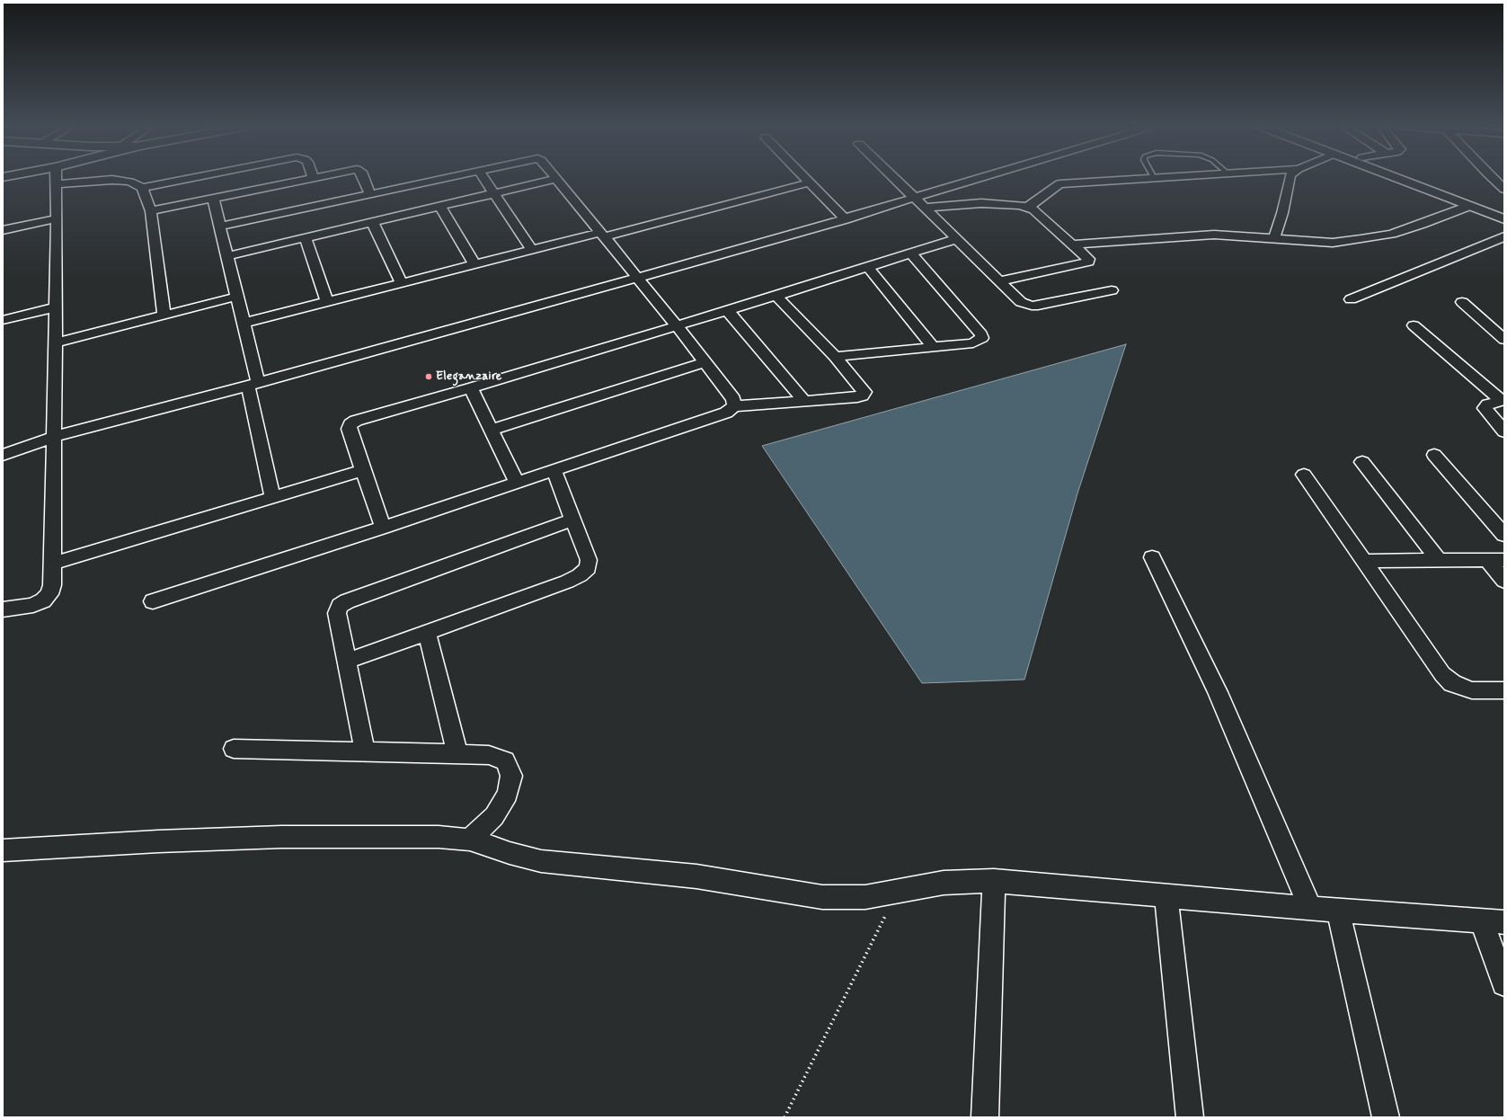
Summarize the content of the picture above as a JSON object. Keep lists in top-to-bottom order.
{
  "places": ["Eleganzaire"]
}
